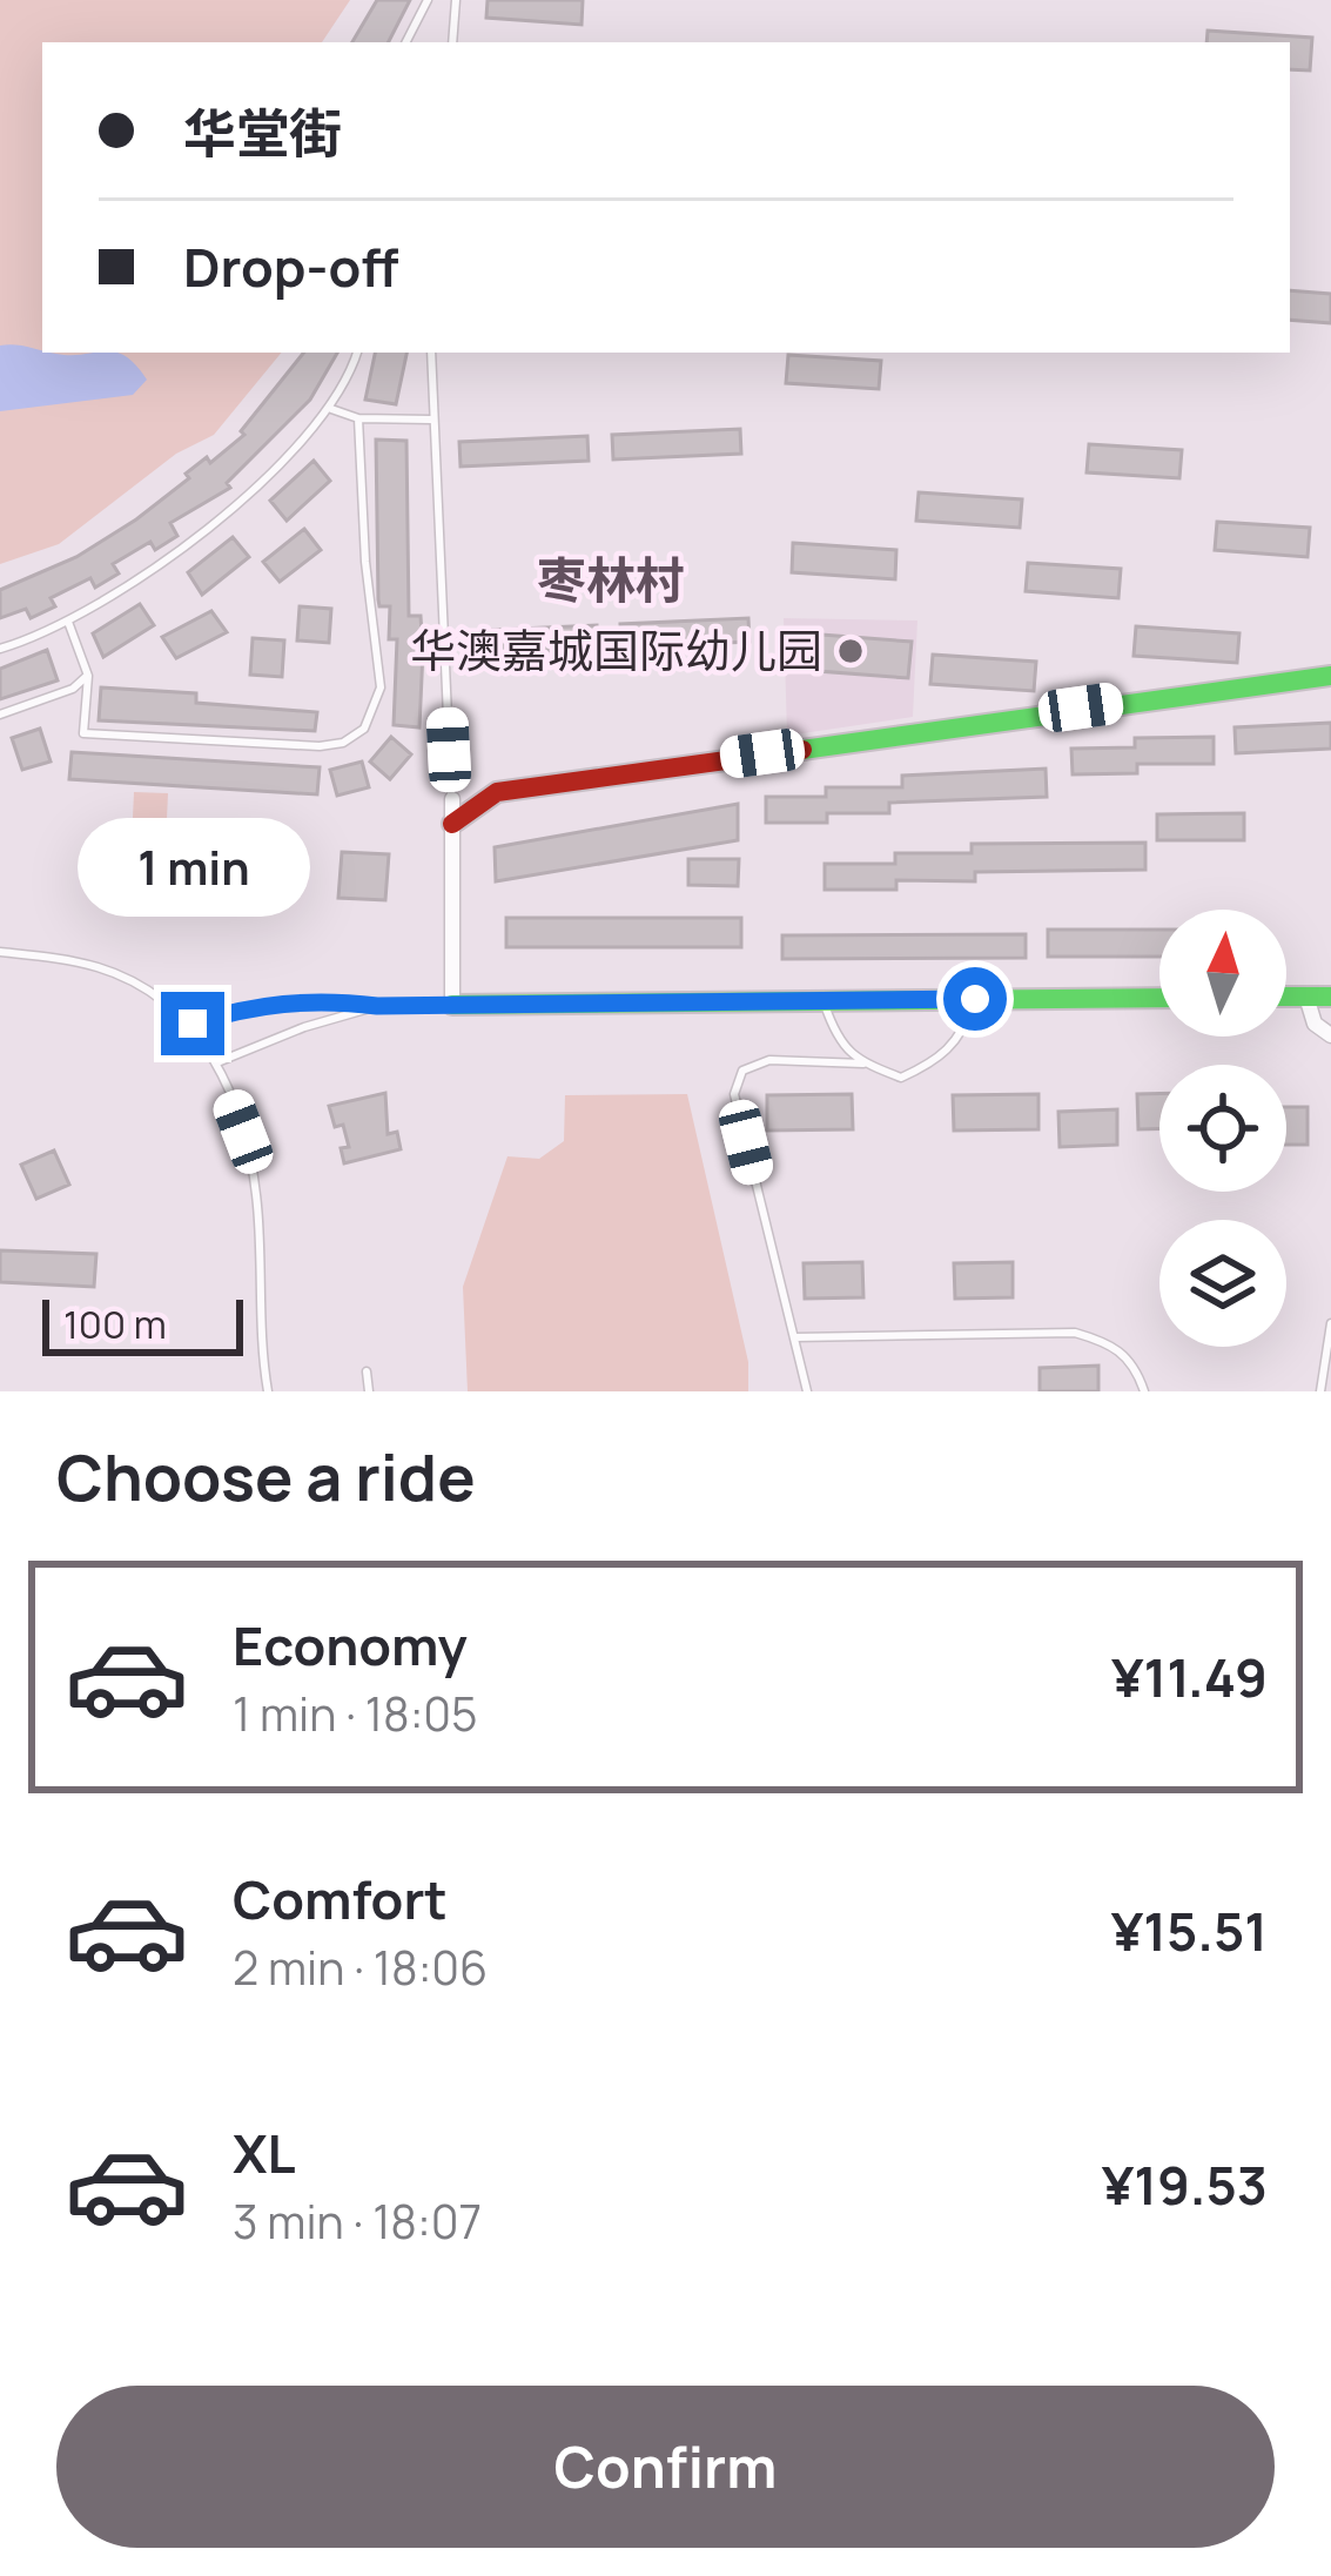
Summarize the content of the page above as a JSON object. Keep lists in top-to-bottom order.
{
  "districts": ["枣林村"],
  "places": ["华澳嘉城国际幼儿园"],
  "scale_bar": "100 m",
  "north": "top",
  "page": {
    "banner": ["华堂街", "Drop-off"],
    "bubble": "1 min",
    "scale": "100 m",
    "heading": "Choose a ride",
    "list": [
      {
        "name": "Economy",
        "note": "1 min · 18:05",
        "value": "¥11.49"
      },
      {
        "name": "Comfort",
        "note": "2 min · 18:06",
        "value": "¥15.51"
      },
      {
        "name": "XL",
        "note": "3 min · 18:07",
        "value": "¥19.53"
      }
    ],
    "buttons": "Confirm"
  }
}
